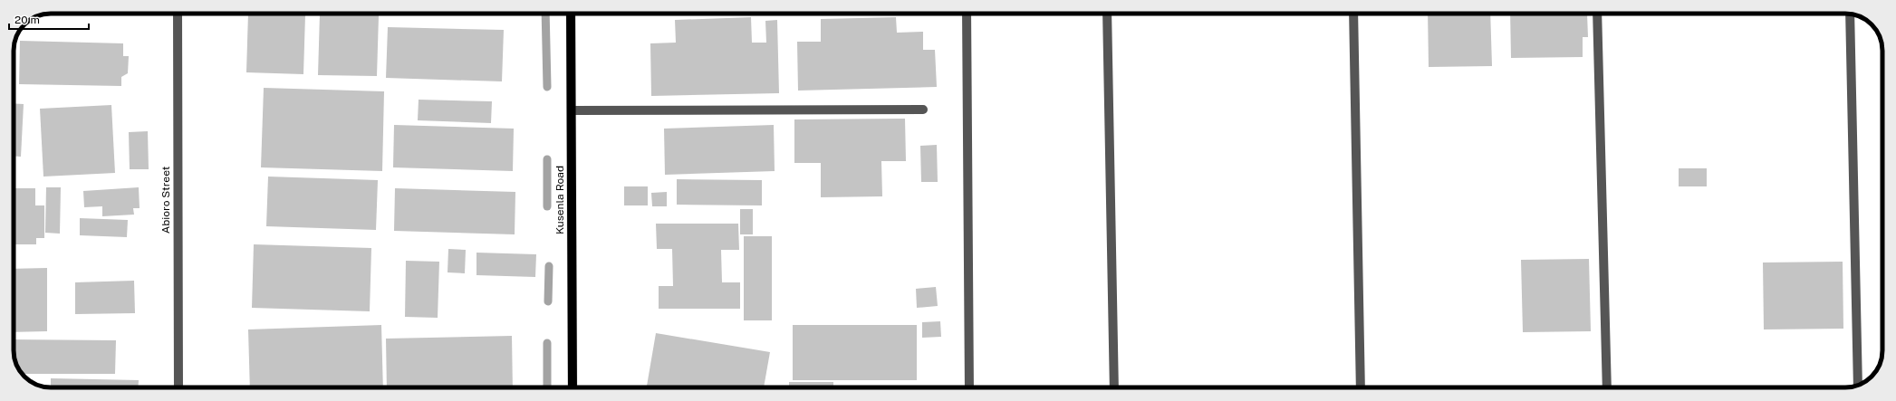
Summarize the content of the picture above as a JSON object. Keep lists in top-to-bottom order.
{
  "streets": {
    "main road": ["Kusenla Road"],
    "street": ["Abioro Street"]
  },
  "scale_bar": "20 m"
}
